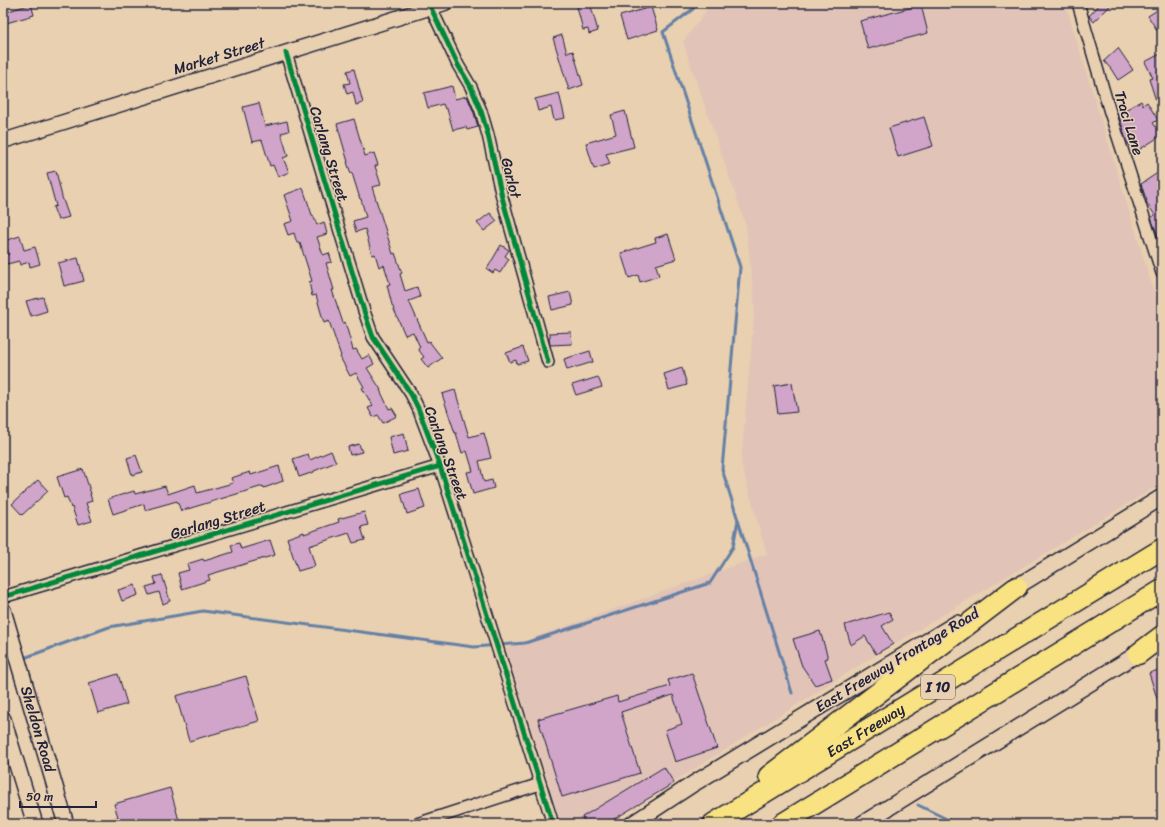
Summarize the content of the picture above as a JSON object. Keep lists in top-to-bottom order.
{
  "streets": {
    "highway": ["I 10", "East Freeway"],
    "main road": ["East Freeway Frontage Road", "Sheldon Road"],
    "street": [
      "Market Street",
      "Traci Lane",
      "Carlang Street",
      "Garlot",
      "Garlang Street"
    ]
  },
  "crossings": [
    ["Market Street", "Carlang Street"],
    ["Market Street", "Garlot"],
    ["Carlang Street", "Garlang Street"]
  ],
  "scale_bar": "50 m"
}
